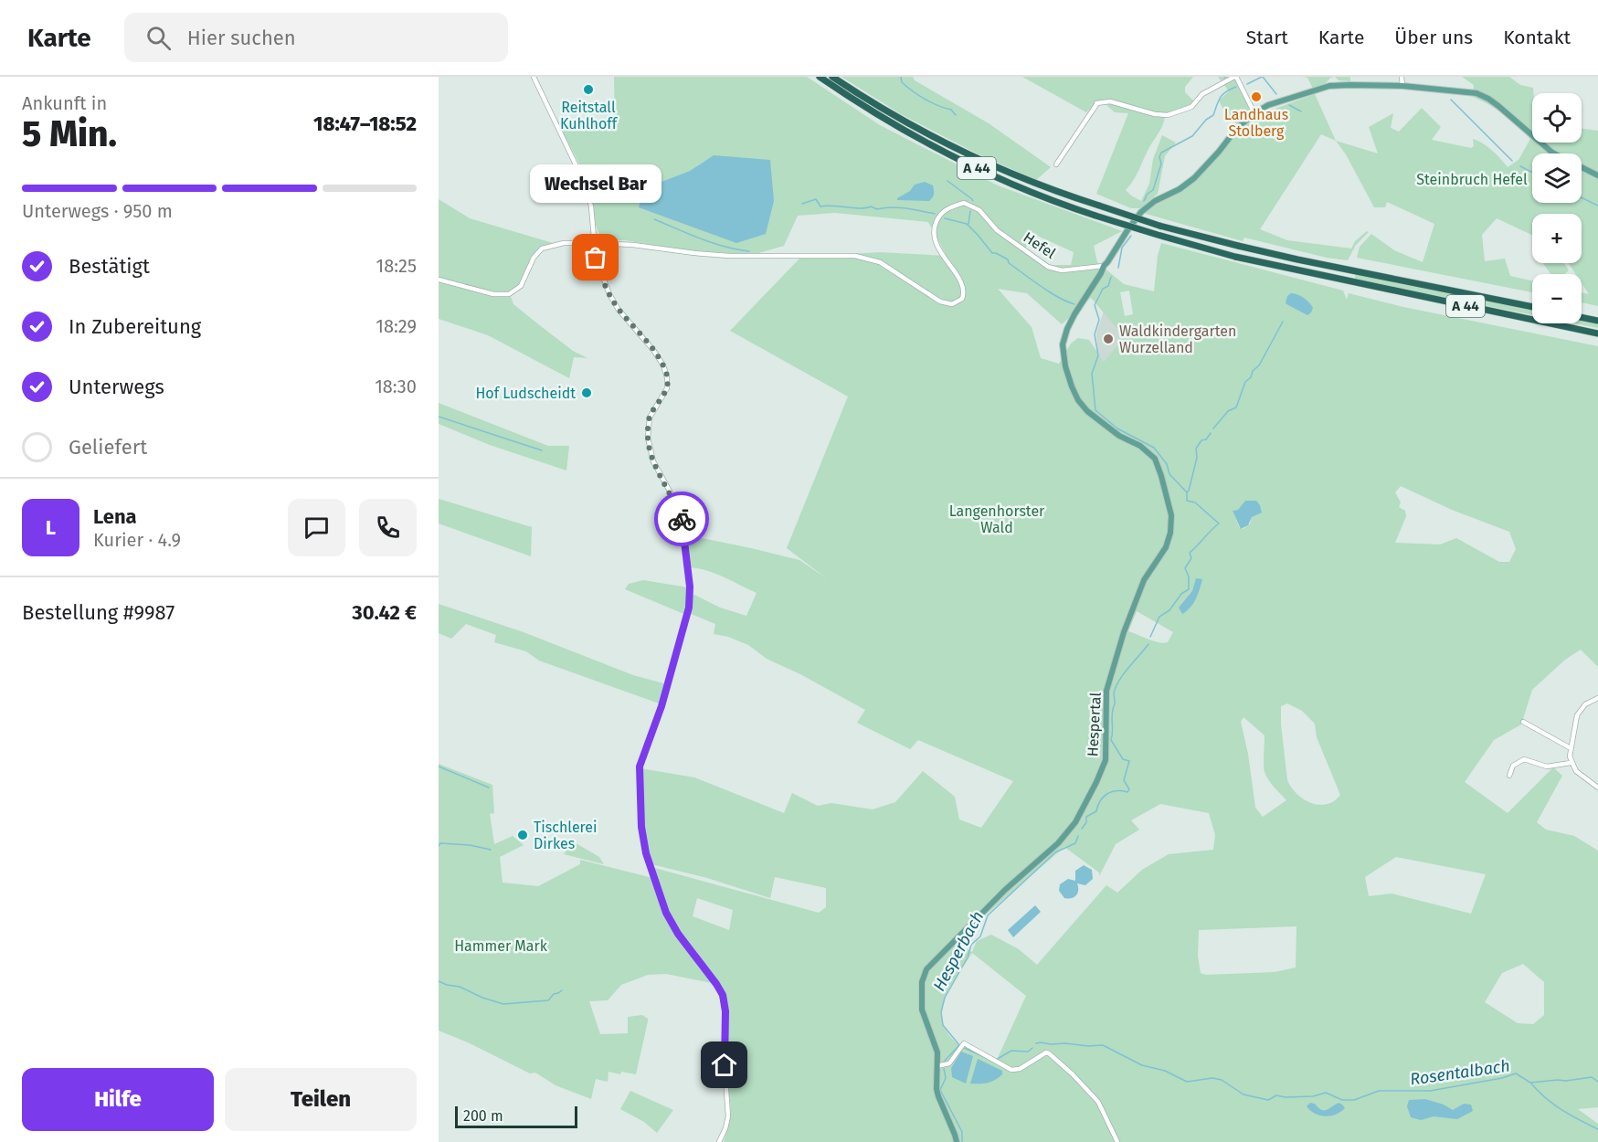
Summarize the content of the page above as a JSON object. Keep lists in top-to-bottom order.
{
  "streets": {
    "highway": ["A 44"],
    "main road": ["Hespertal"],
    "street": ["Hefel"]
  },
  "crossings": [
    ["Hefel", "Hespertal"]
  ],
  "water": ["Hesperbach", "Rosentalbach"],
  "parks": ["Steinbruch Hefel", "Langenhorster Wald", "Hammer Mark"],
  "places": [
    "Reitstall Kuhlhoff",
    "Landhaus Stolberg",
    "Wechsel Bar",
    "Waldkindergarten Wurzelland",
    "Hof Ludscheidt",
    "Tischlerei Dirkes"
  ],
  "scale_bar": "200 m",
  "page": {
    "header": "Karte",
    "search": "Hier suchen",
    "nav": [
      "Start",
      "Karte",
      "Über uns",
      "Kontakt"
    ],
    "heading": ["5 Min.", "Ankunft in", "18:47–18:52"],
    "panel": [
      "Lena",
      "Kurier · 4.9",
      "Bestellung #9987",
      "30.42 €"
    ],
    "map_buttons": ["+", "−"],
    "bubble": "Wechsel Bar",
    "bar": "Unterwegs · 950 m",
    "list": [
      ["Bestätigt", "18:25"],
      ["In Zubereitung", "18:29"],
      ["Unterwegs", "18:30"],
      "Geliefert"
    ],
    "round": "L",
    "buttons": ["Hilfe", "Teilen"],
    "scale": "200 m"
  }
}
